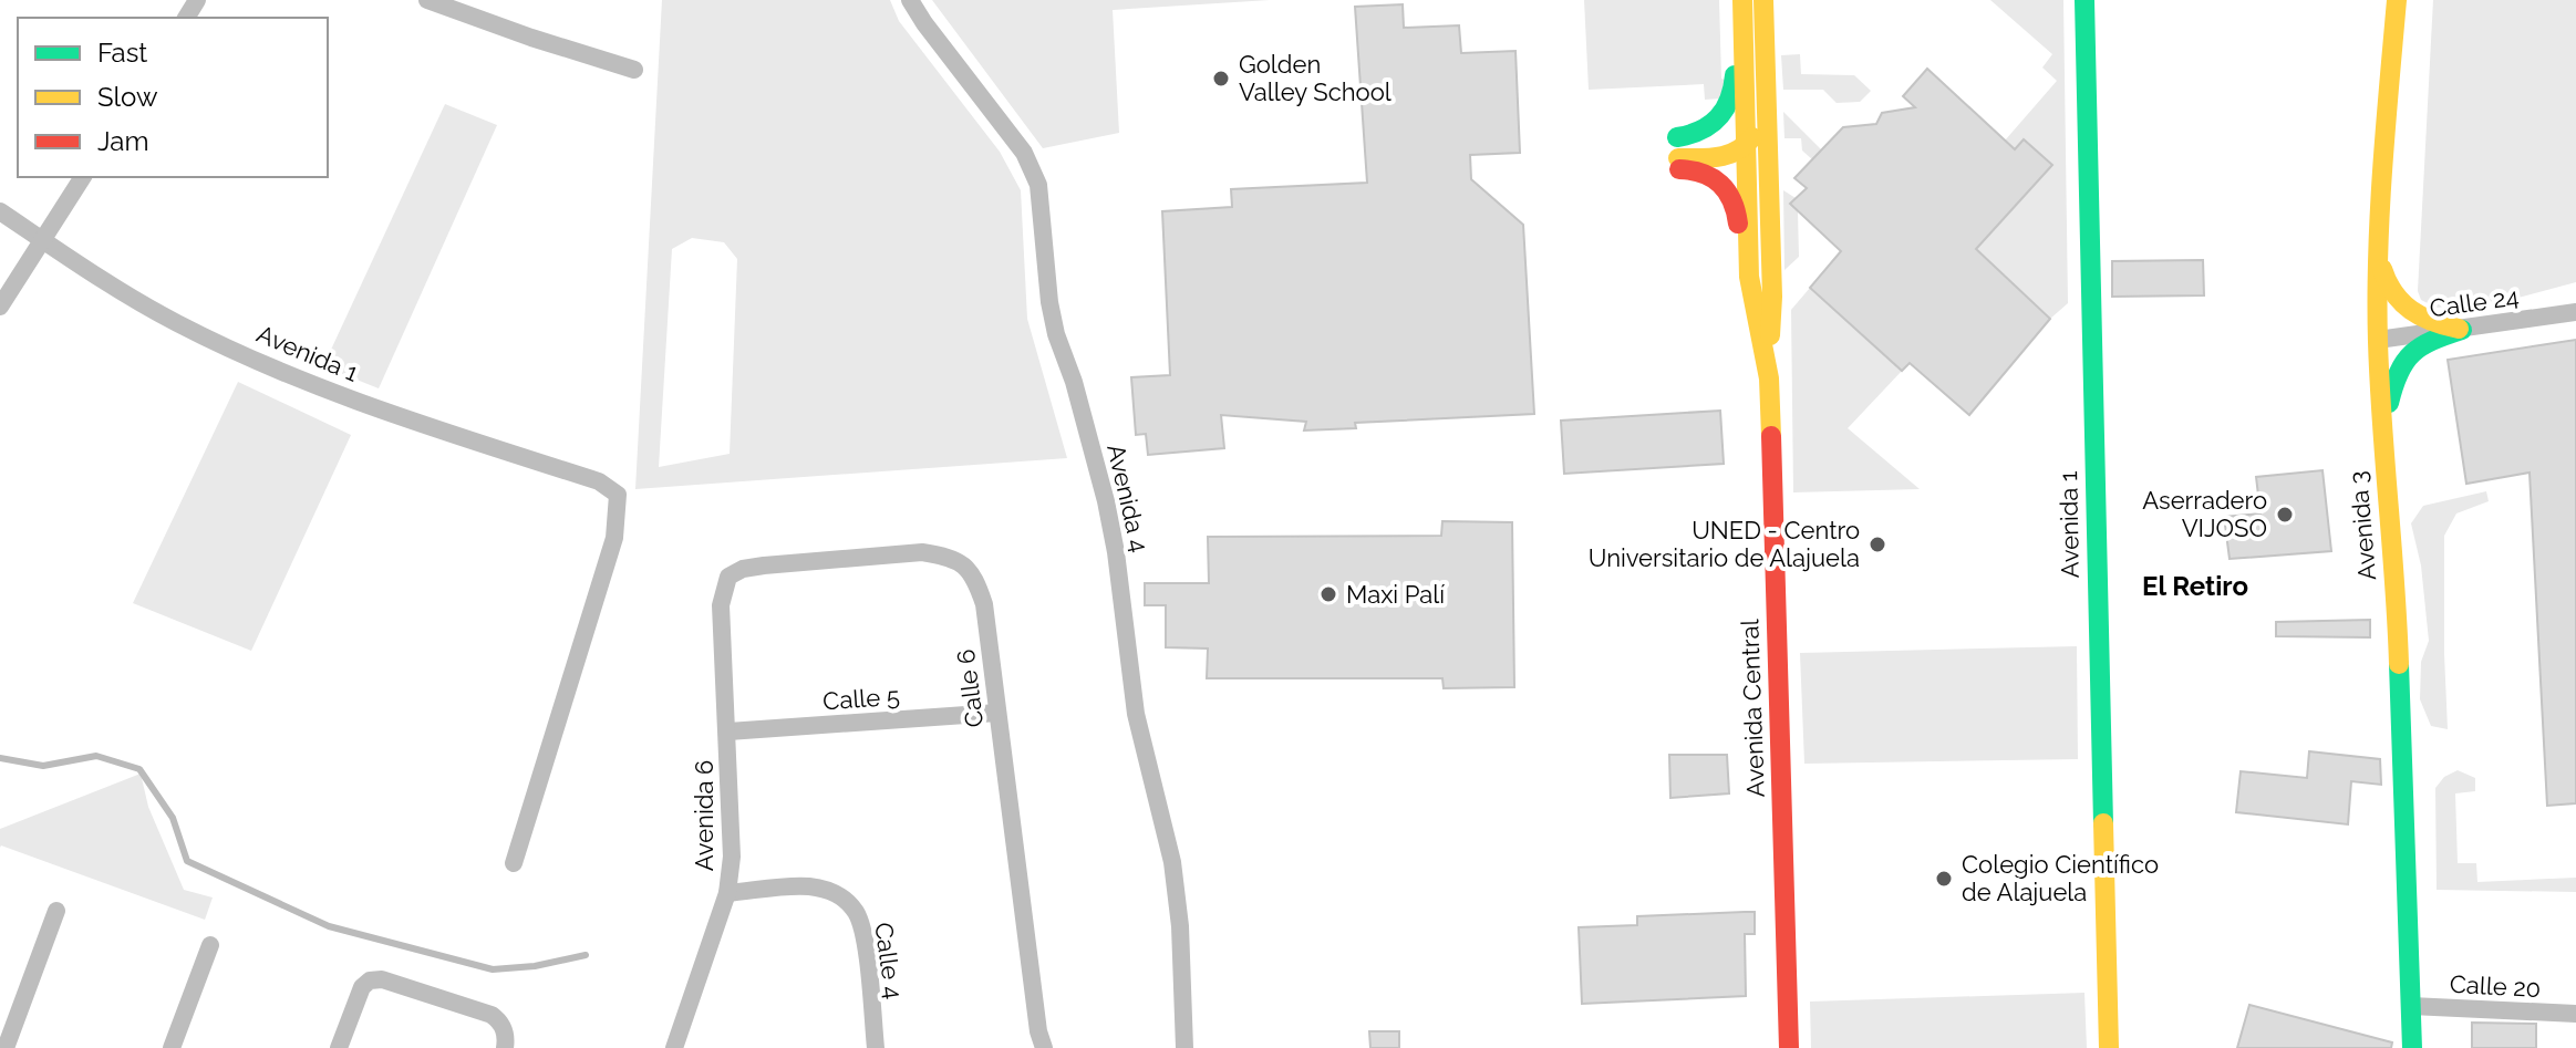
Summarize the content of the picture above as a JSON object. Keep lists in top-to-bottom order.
{
  "streets": {
    "street": [
      "Calle 24",
      "Avenida 1",
      "Avenida 4",
      "Avenida 3",
      "Calle 6",
      "Calle 5",
      "Avenida Central",
      "Avenida 6",
      "Calle 4",
      "Calle 20"
    ]
  },
  "crossings": [
    ["Calle 24", "Avenida 3"],
    ["Avenida 3", "Calle 20"],
    ["Calle 6", "Calle 5"],
    ["Calle 6", "Avenida 6"],
    ["Calle 5", "Avenida 6"],
    ["Avenida 6", "Calle 4"]
  ],
  "districts": ["El Retiro"],
  "places": [
    "Golden Valley School",
    "Aserradero VIJOSO",
    "UNED - Centro Universitario de Alajuela",
    "Maxi Palí",
    "Colegio Científico de Alajuela"
  ],
  "legend": ["Fast", "Slow", "Jam"]
}
